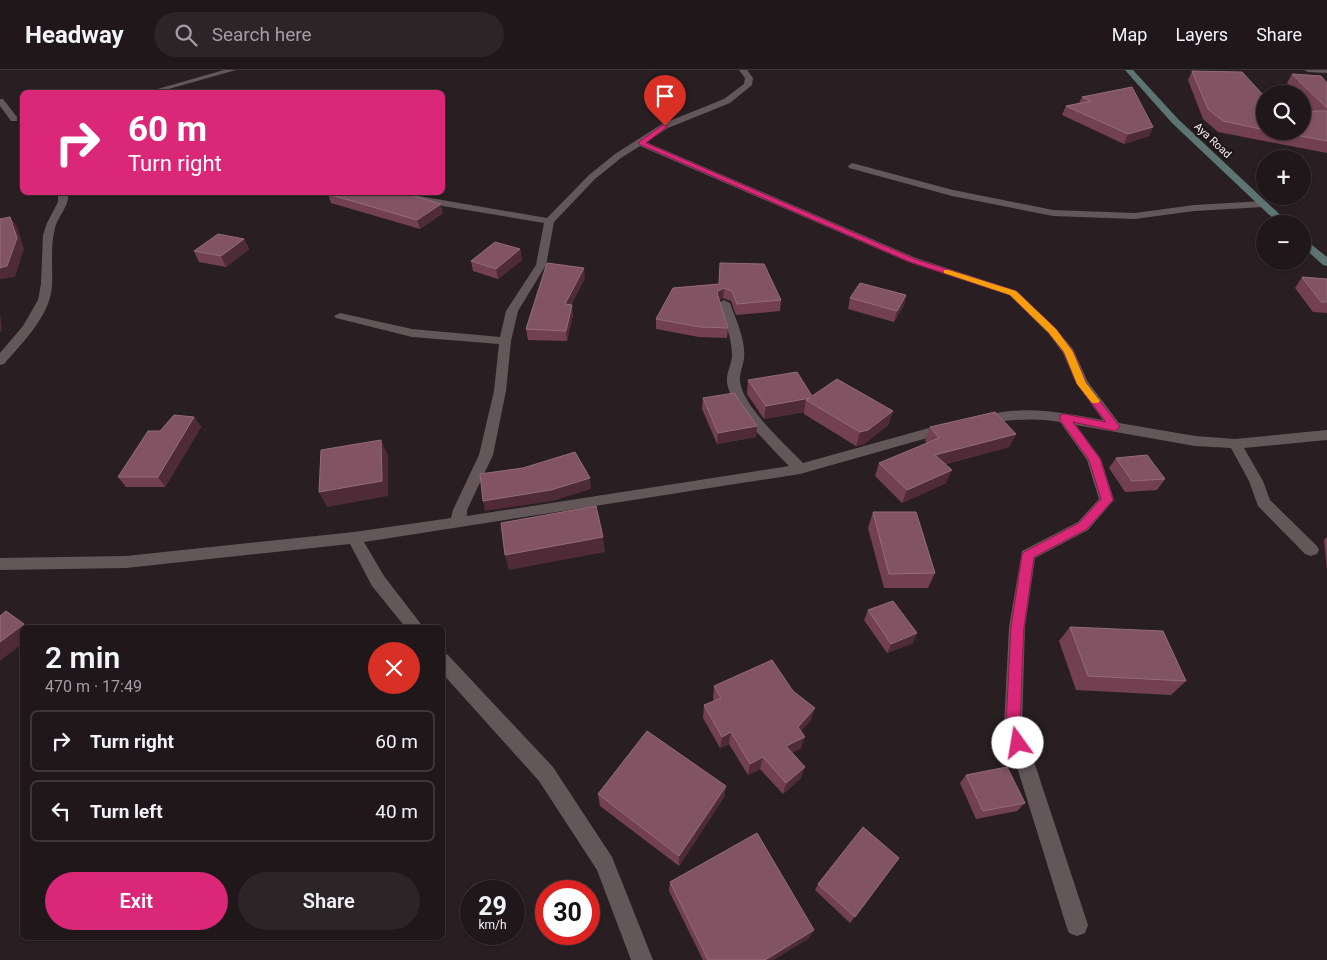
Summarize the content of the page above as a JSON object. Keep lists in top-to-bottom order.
{
  "streets": {
    "street": ["Aya Road"]
  },
  "page": {
    "header": "Headway",
    "search": "Search here",
    "nav": ["Map", "Layers", "Share"],
    "map_buttons": ["+", "−"],
    "turn": ["60 m", "Turn right"],
    "heading": ["2 min", "470 m · 17:49"],
    "list": [
      {
        "name": "Turn right",
        "value": "60 m"
      },
      {
        "name": "Turn left",
        "value": "40 m"
      }
    ],
    "buttons": ["Exit", "Share"],
    "speed": "29 km/h",
    "limit": "30"
  }
}
